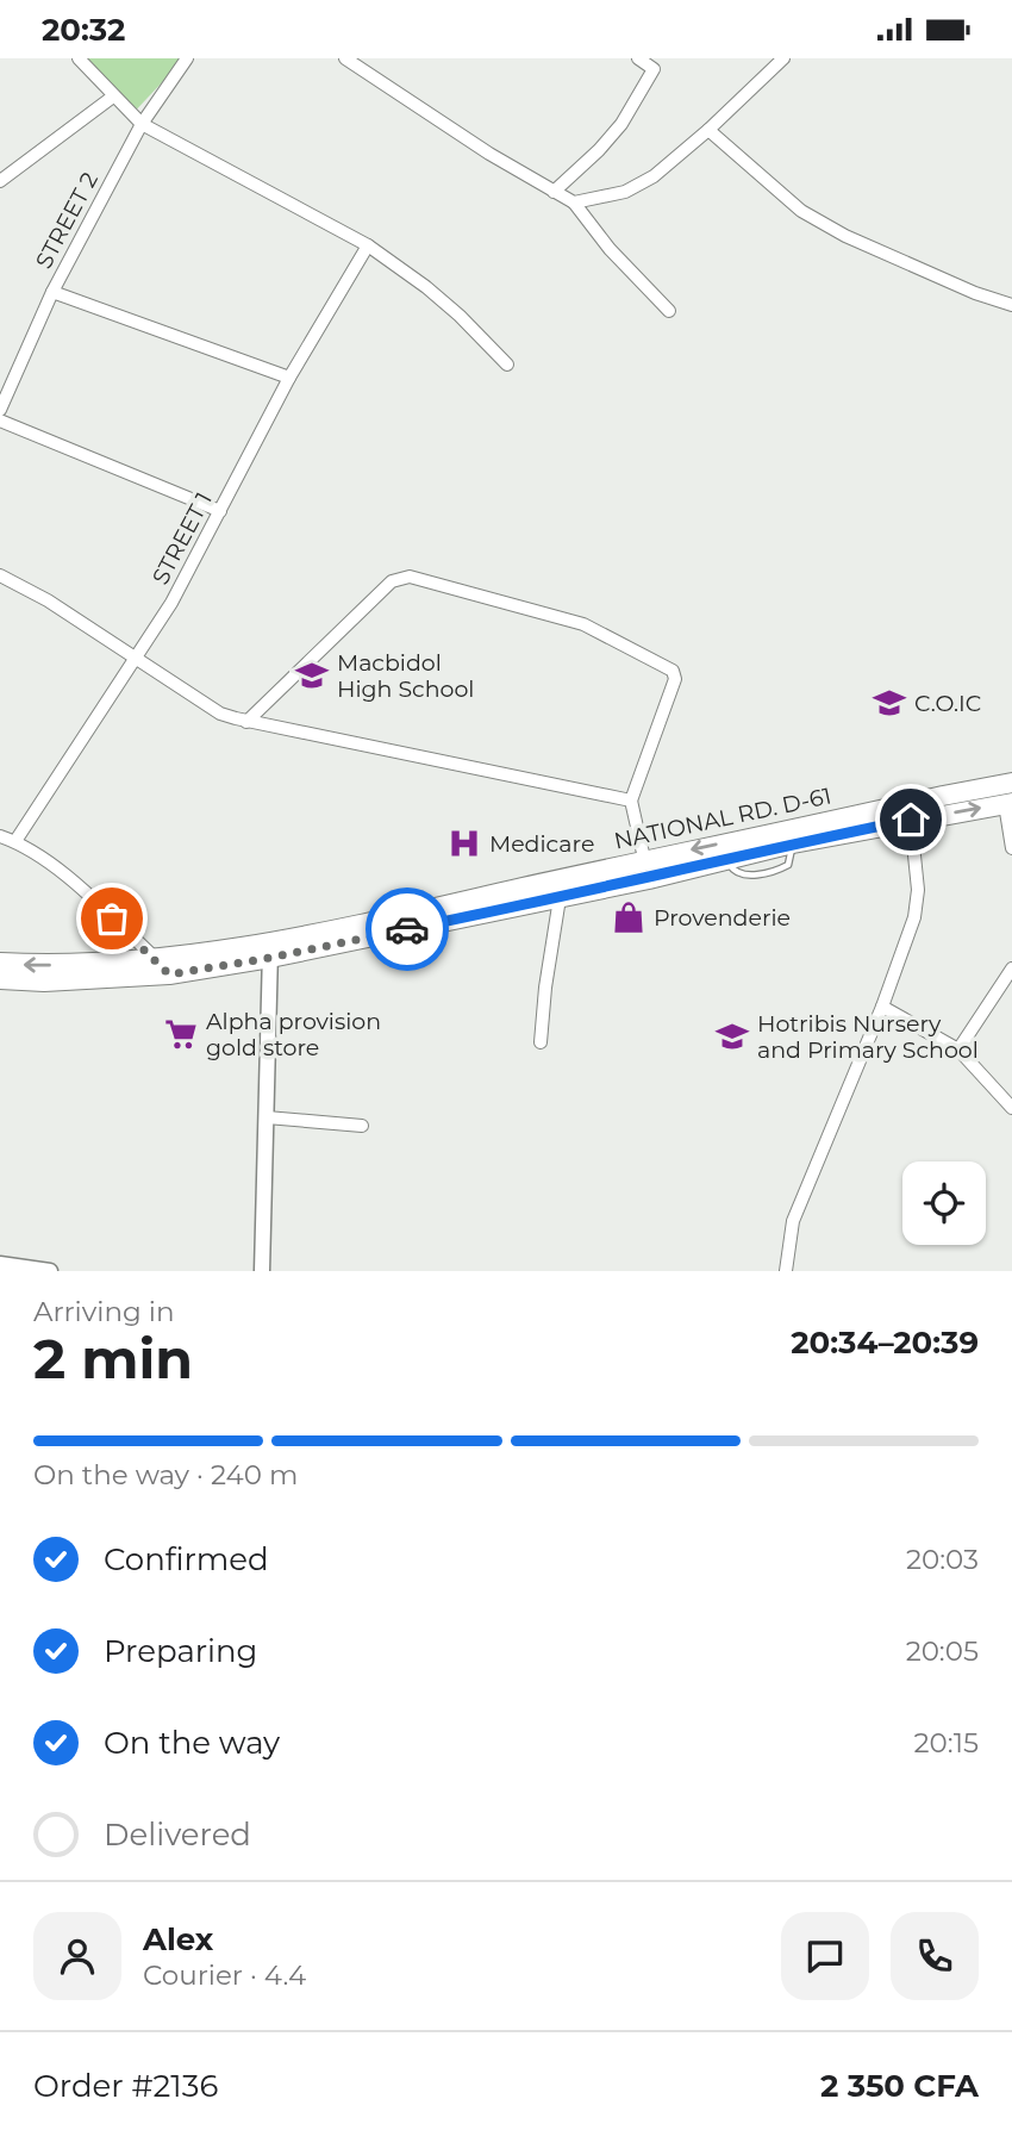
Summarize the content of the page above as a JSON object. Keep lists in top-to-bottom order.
{
  "streets": {
    "highway": ["NATIONAL RD. D-61"],
    "street": ["STREET 2", "STREET 1"]
  },
  "places": {
    "school or university": ["Macbidol High School", "C.O.IC", "Hotribis Nursery and Primary School"],
    "hospital": ["Medicare"],
    "shop": ["Provenderie"],
    "supermarket": ["Alpha provision gold store"]
  },
  "page": {
    "status": "20:32",
    "heading": ["2 min", "Arriving in", "20:34–20:39"],
    "panel": [
      "Alex",
      "Courier · 4.4",
      "Order #2136",
      "2 350 CFA"
    ],
    "bar": "On the way · 240 m",
    "list": [
      ["Confirmed", "20:03"],
      ["Preparing", "20:05"],
      ["On the way", "20:15"],
      "Delivered"
    ]
  }
}
